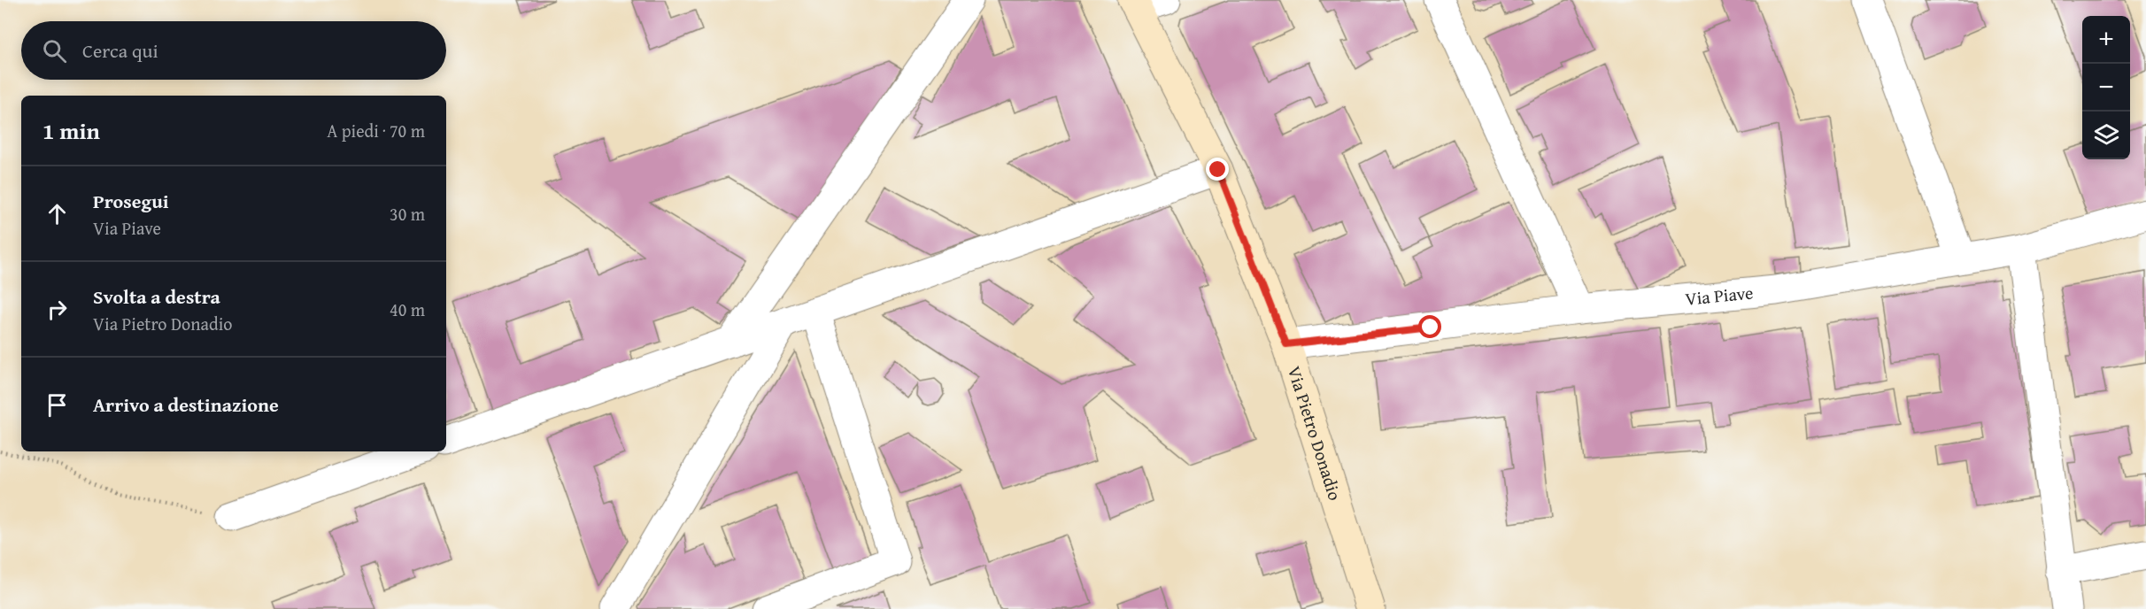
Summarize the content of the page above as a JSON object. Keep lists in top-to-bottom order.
{
  "streets": {
    "main road": ["Via Pietro Donadio"],
    "street": ["Via Piave"]
  },
  "crossings": [
    ["Via Piave", "Via Pietro Donadio"]
  ],
  "page": {
    "map_buttons": ["+", "−"],
    "search": "Cerca qui",
    "heading": ["1 min", "A piedi · 70 m"],
    "list": [
      ["Prosegui", "Via Piave", "30 m"],
      ["Svolta a destra", "Via Pietro Donadio", "40 m"],
      "Arrivo a destinazione"
    ]
  }
}
